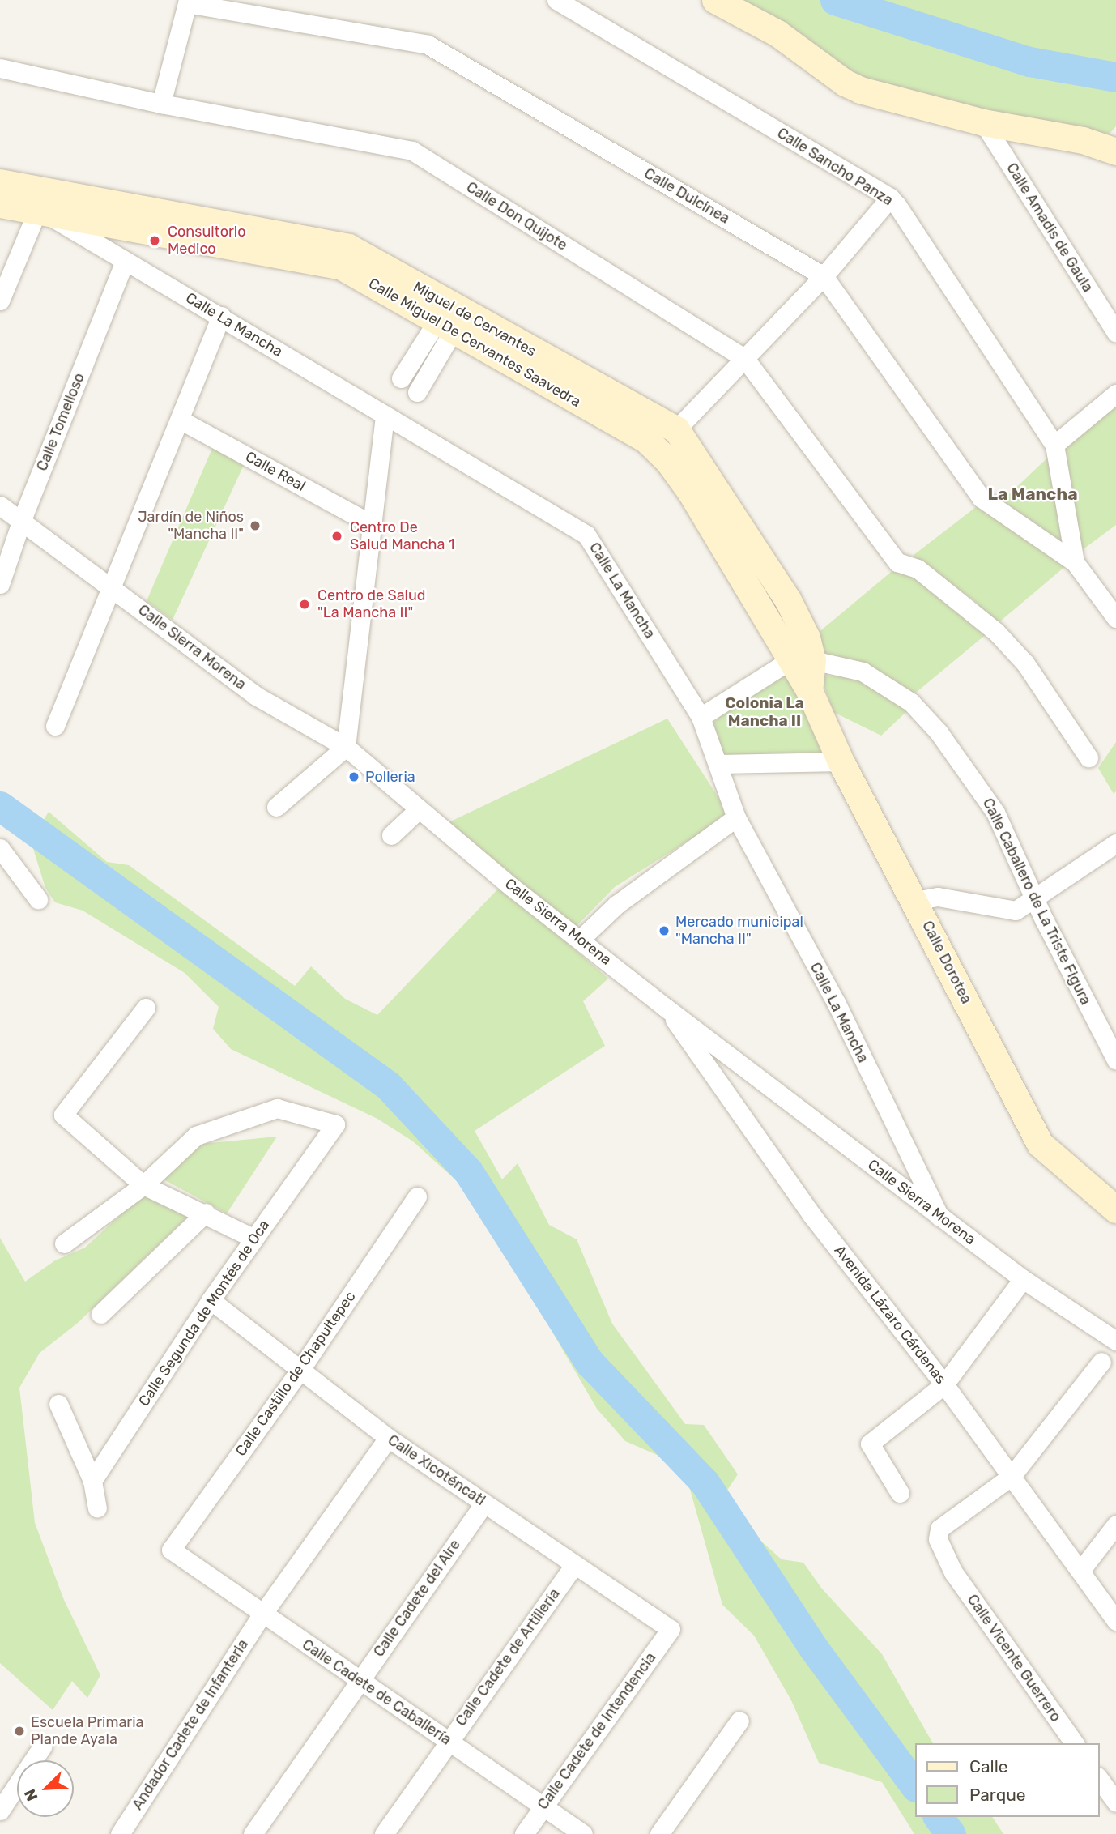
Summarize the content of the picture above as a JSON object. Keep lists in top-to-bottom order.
{
  "streets": {
    "main road": ["Miguel de Cervantes", "Calle Miguel De Cervantes Saavedra", "Calle Dorotea"],
    "street": [
      "Calle Sancho Panza",
      "Calle Dulcinea",
      "Calle Don Quijote",
      "Calle Amadis de Gaula",
      "Calle La Mancha",
      "Calle Tomelloso",
      "Calle Real",
      "Calle Sierra Morena",
      "Calle Caballero de La Triste Figura",
      "Calle Segunda de Montés de Oca",
      "Avenida Lázaro Cárdenas",
      "Calle Castillo de Chapultepec",
      "Calle Xicoténcatl",
      "Calle Cadete del Aire",
      "Calle Cadete de Artillería",
      "Calle Vicente Guerrero",
      "Calle Cadete de Caballería",
      "Andador Cadete de Infanteria",
      "Calle Cadete de Intendencia"
    ]
  },
  "crossings": [
    ["Calle Dulcinea", "Calle Don Quijote"],
    ["Miguel de Cervantes", "Calle Miguel De Cervantes Saavedra"],
    ["Miguel de Cervantes", "Calle Caballero de La Triste Figura"],
    ["Miguel de Cervantes", "Calle Dorotea"],
    ["Calle La Mancha", "Calle Miguel De Cervantes Saavedra"],
    ["Calle La Mancha", "Calle Tomelloso"],
    ["Calle La Mancha", "Calle Sierra Morena"],
    ["Calle Miguel De Cervantes Saavedra", "Calle Caballero de La Triste Figura"],
    ["Calle Miguel De Cervantes Saavedra", "Calle Dorotea"],
    ["Calle Tomelloso", "Calle Sierra Morena"],
    ["Calle Sierra Morena", "Avenida Lázaro Cárdenas"],
    ["Calle Caballero de La Triste Figura", "Calle Dorotea"],
    ["Calle Segunda de Montés de Oca", "Calle Xicoténcatl"],
    ["Avenida Lázaro Cárdenas", "Calle Vicente Guerrero"],
    ["Calle Castillo de Chapultepec", "Calle Xicoténcatl"],
    ["Calle Castillo de Chapultepec", "Calle Cadete de Caballería"],
    ["Calle Xicoténcatl", "Calle Cadete del Aire"],
    ["Calle Xicoténcatl", "Calle Cadete de Artillería"],
    ["Calle Xicoténcatl", "Andador Cadete de Infanteria"],
    ["Calle Xicoténcatl", "Calle Cadete de Intendencia"],
    ["Calle Cadete del Aire", "Calle Cadete de Caballería"],
    ["Calle Cadete de Artillería", "Calle Cadete de Caballería"],
    ["Calle Cadete de Caballería", "Andador Cadete de Infanteria"],
    ["Calle Cadete de Caballería", "Calle Cadete de Intendencia"]
  ],
  "districts": ["La Mancha", "Colonia La Mancha II"],
  "places": [
    "Consultorio Medico",
    "Jardín de Niños \"Mancha II\"",
    "Centro De Salud Mancha 1",
    "Centro de Salud \"La Mancha II\"",
    "Polleria",
    "Mercado municipal \"Mancha II\"",
    "Escuela Primaria Plande Ayala"
  ],
  "legend": ["Calle", "Parque"],
  "north": "bottom left"
}
